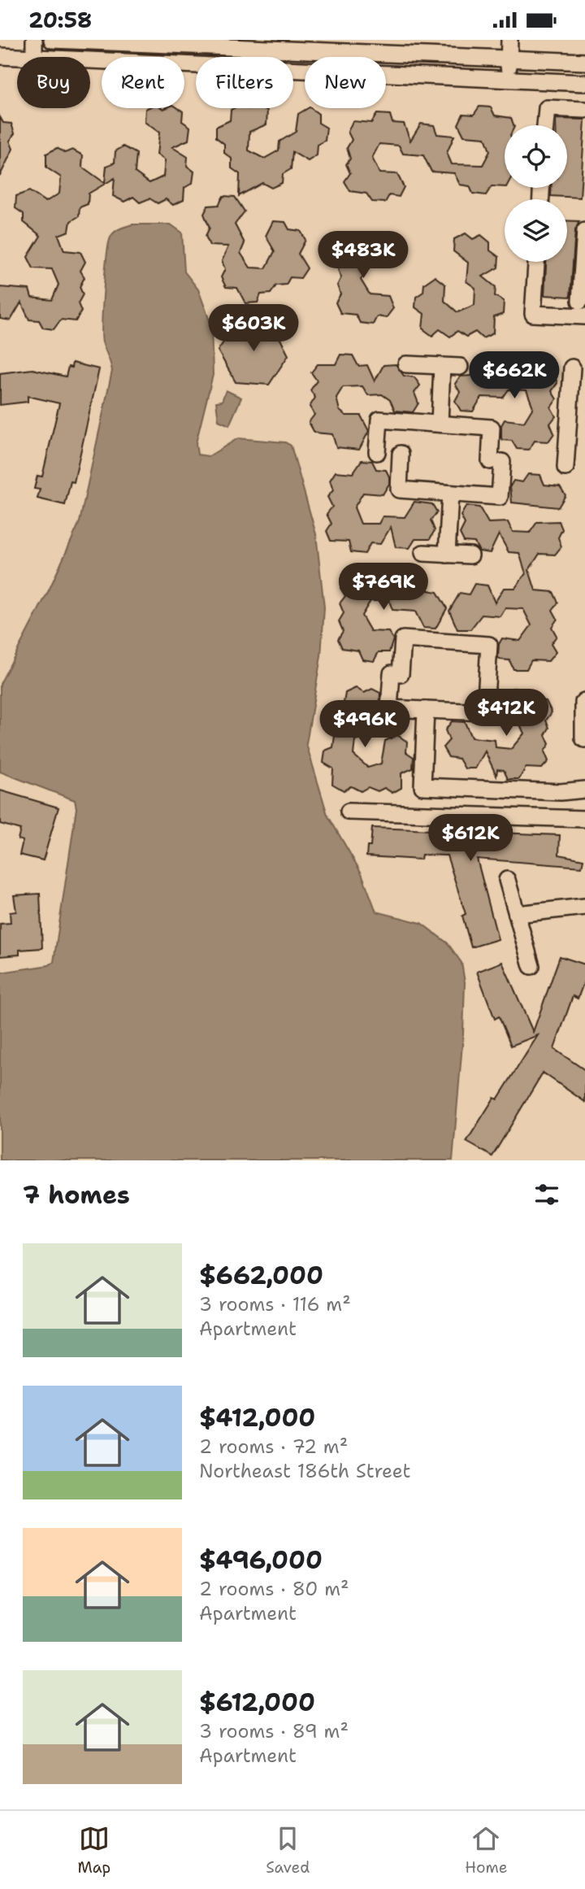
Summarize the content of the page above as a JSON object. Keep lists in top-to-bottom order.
{
  "page": {
    "status": "20:58",
    "chip": [
      "Buy",
      "Rent",
      "Filters",
      "New"
    ],
    "price": [
      "$483K",
      "$603K",
      "$662K",
      "$769K",
      "$412K",
      "$496K",
      "$612K"
    ],
    "heading": "7 homes",
    "list": [
      {
        "name": "$662,000",
        "note": "3 rooms · 116 m² · Apartment"
      },
      {
        "name": "$412,000",
        "note": "2 rooms · 72 m² · Northeast 186th Street"
      },
      {
        "name": "$496,000",
        "note": "2 rooms · 80 m² · Apartment"
      },
      {
        "name": "$612,000",
        "note": "3 rooms · 89 m² · Apartment"
      }
    ],
    "tabs": ["Map", "Saved", "Home"]
  }
}
